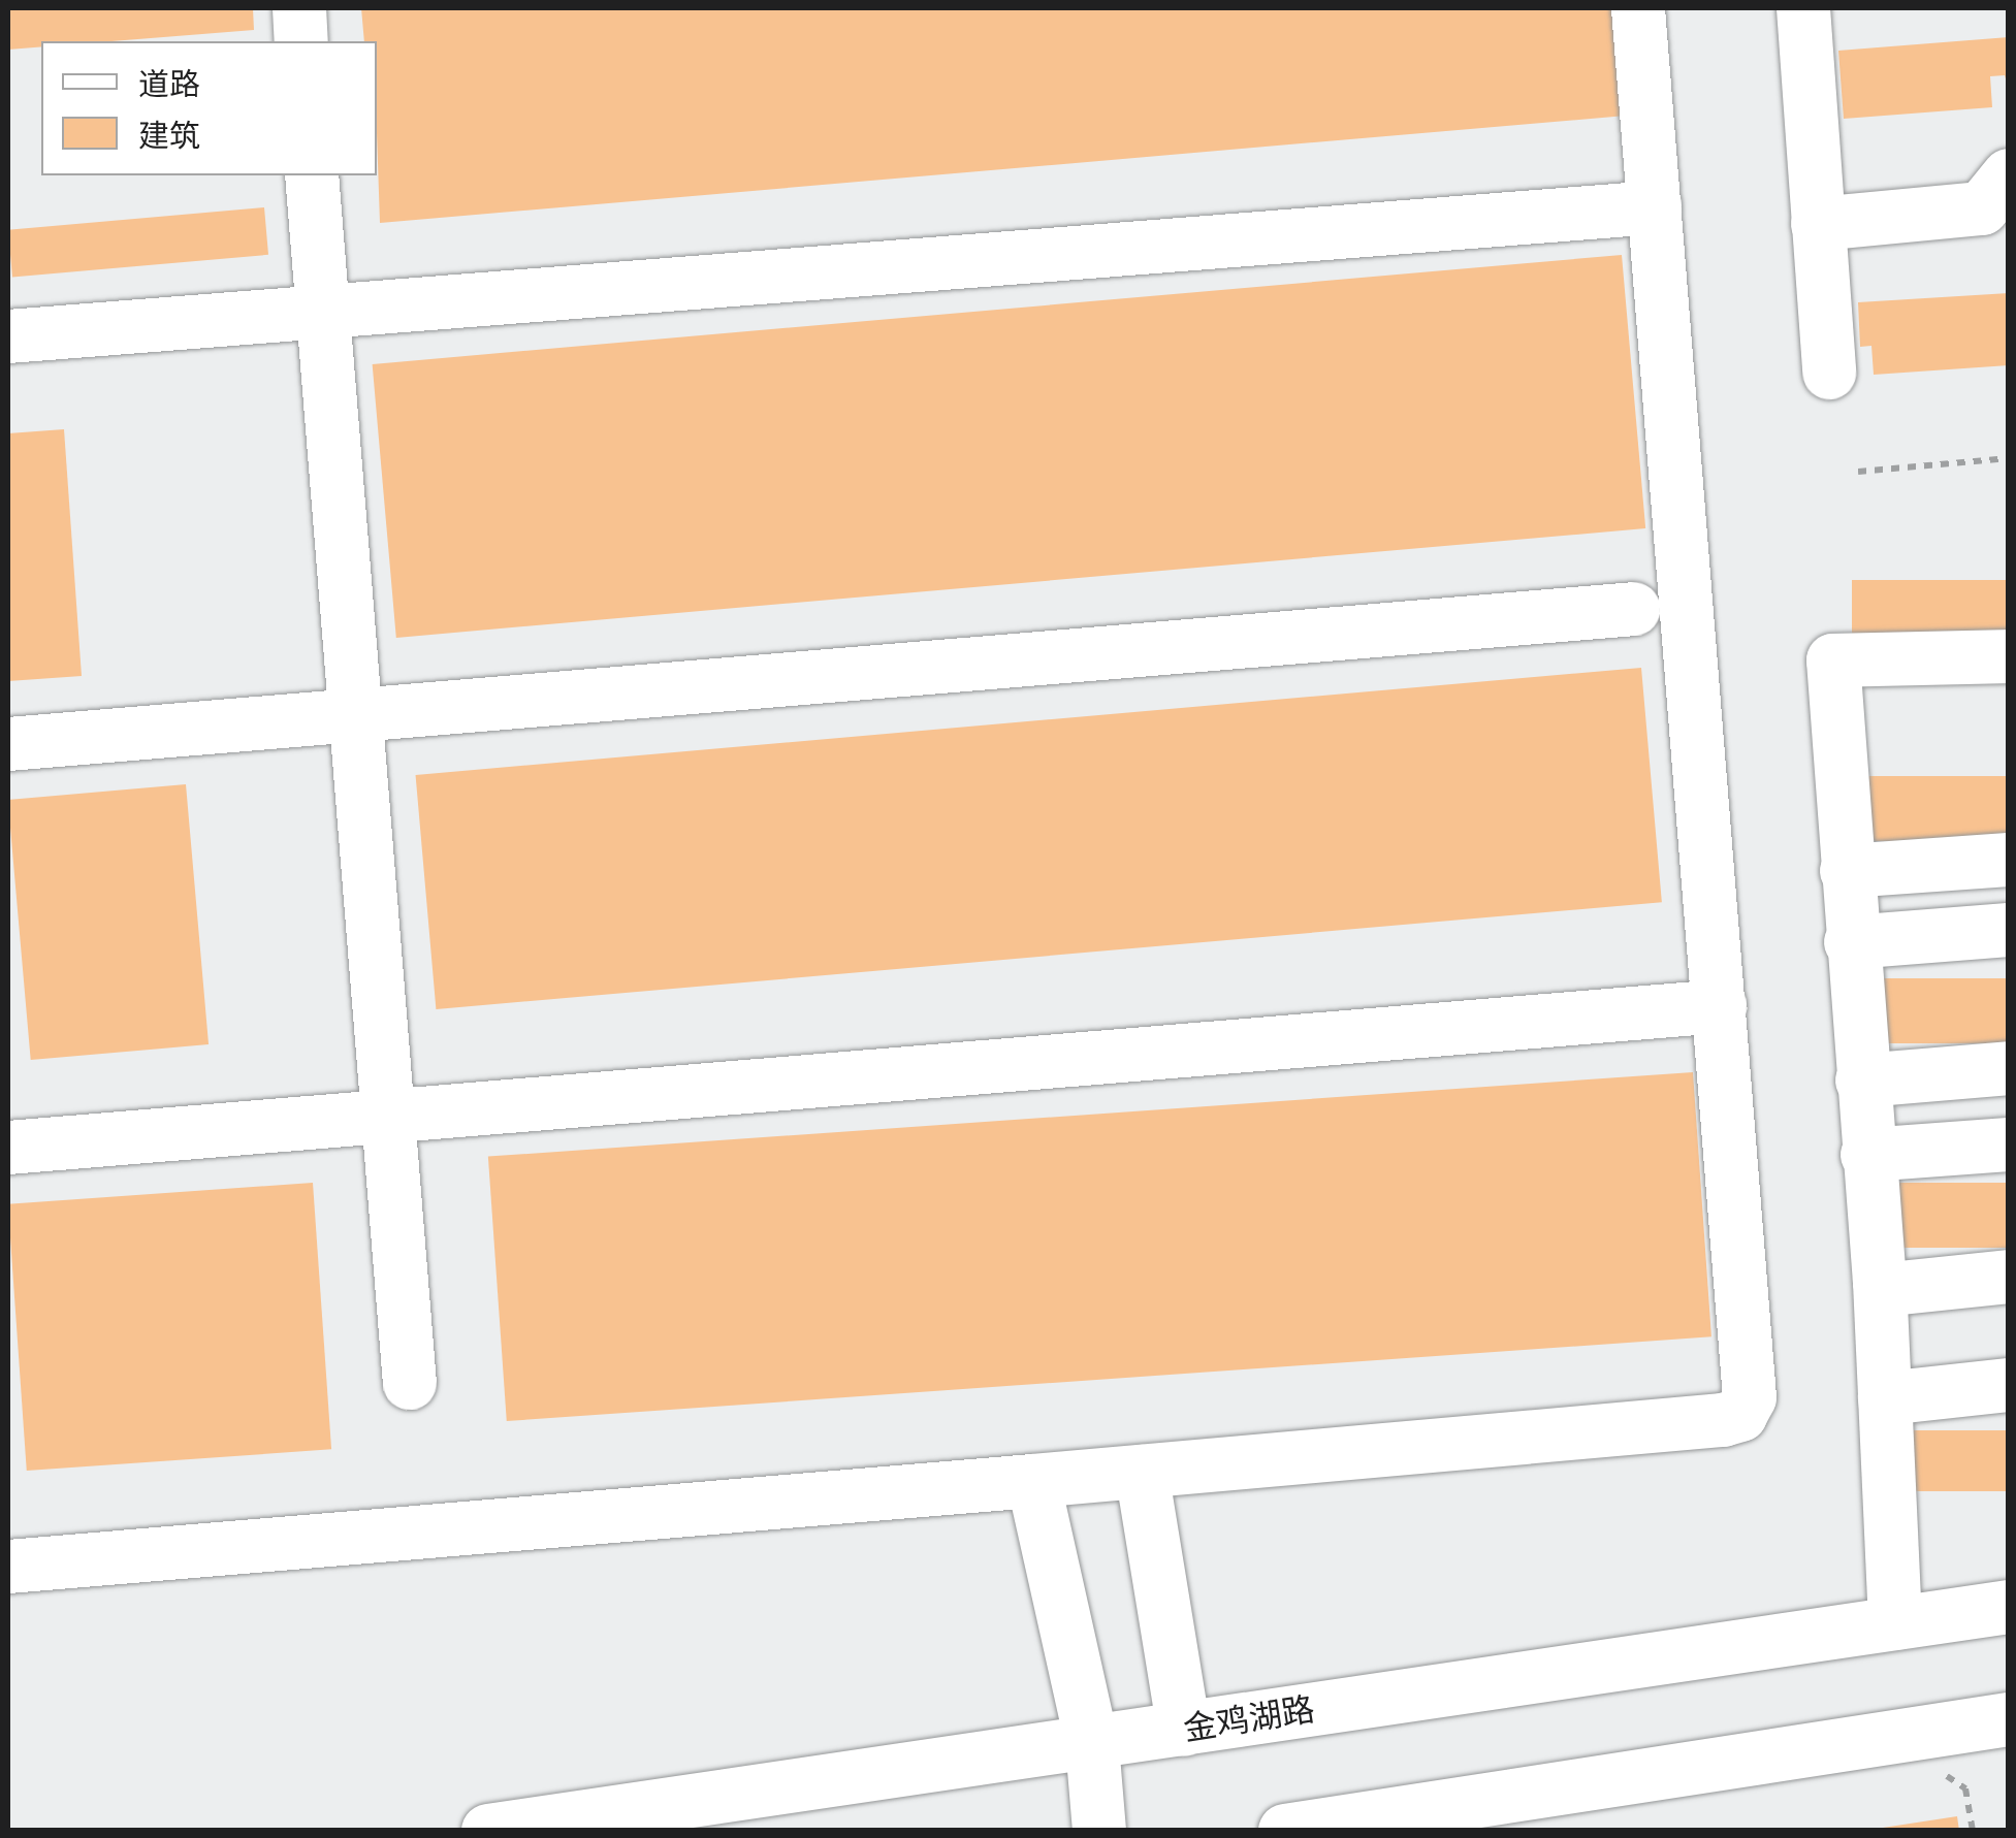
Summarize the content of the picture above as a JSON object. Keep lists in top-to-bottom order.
{
  "streets": {
    "street": ["金鸡湖路"]
  },
  "legend": ["道路", "建筑"]
}
